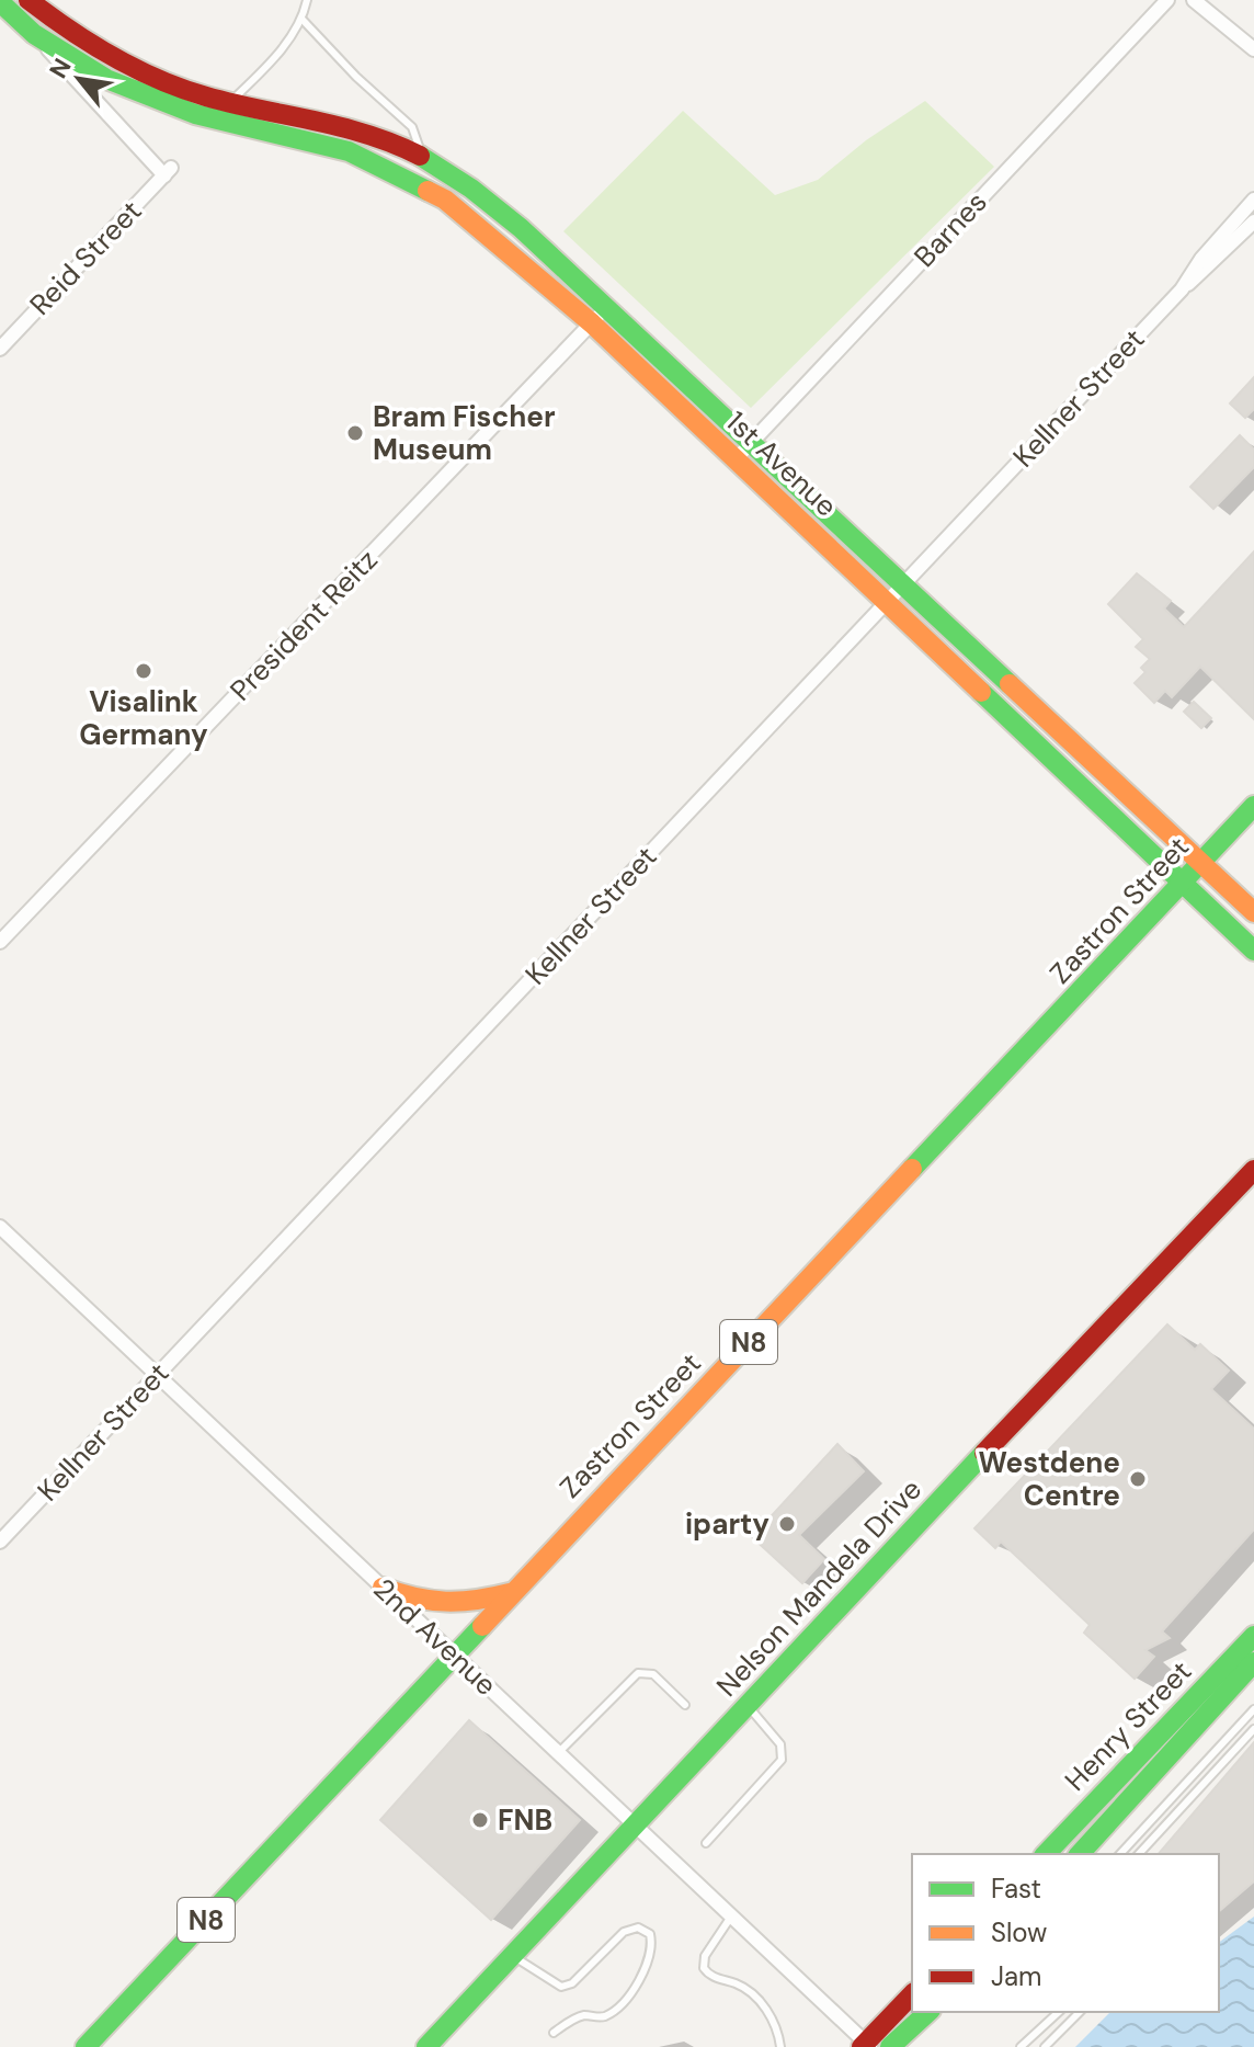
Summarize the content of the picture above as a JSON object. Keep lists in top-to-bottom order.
{
  "streets": {
    "main road": [
      "1st Avenue",
      "Zastron Street",
      "N8",
      "Nelson Mandela Drive",
      "Henry Street"
    ],
    "street": [
      "Barnes",
      "Reid Street",
      "Kellner Street",
      "President Reitz",
      "2nd Avenue"
    ]
  },
  "crossings": [
    ["Barnes", "1st Avenue"],
    ["Reid Street", "1st Avenue"],
    ["Kellner Street", "1st Avenue"],
    ["Kellner Street", "2nd Avenue"],
    ["1st Avenue", "President Reitz"],
    ["1st Avenue", "Zastron Street"],
    ["Zastron Street", "2nd Avenue"],
    ["Nelson Mandela Drive", "2nd Avenue"]
  ],
  "places": [
    "Bram Fischer Museum",
    "Visalink Germany",
    "Westdene Centre",
    "iparty",
    "FNB"
  ],
  "legend": ["Fast", "Slow", "Jam"],
  "north": "top left"
}
